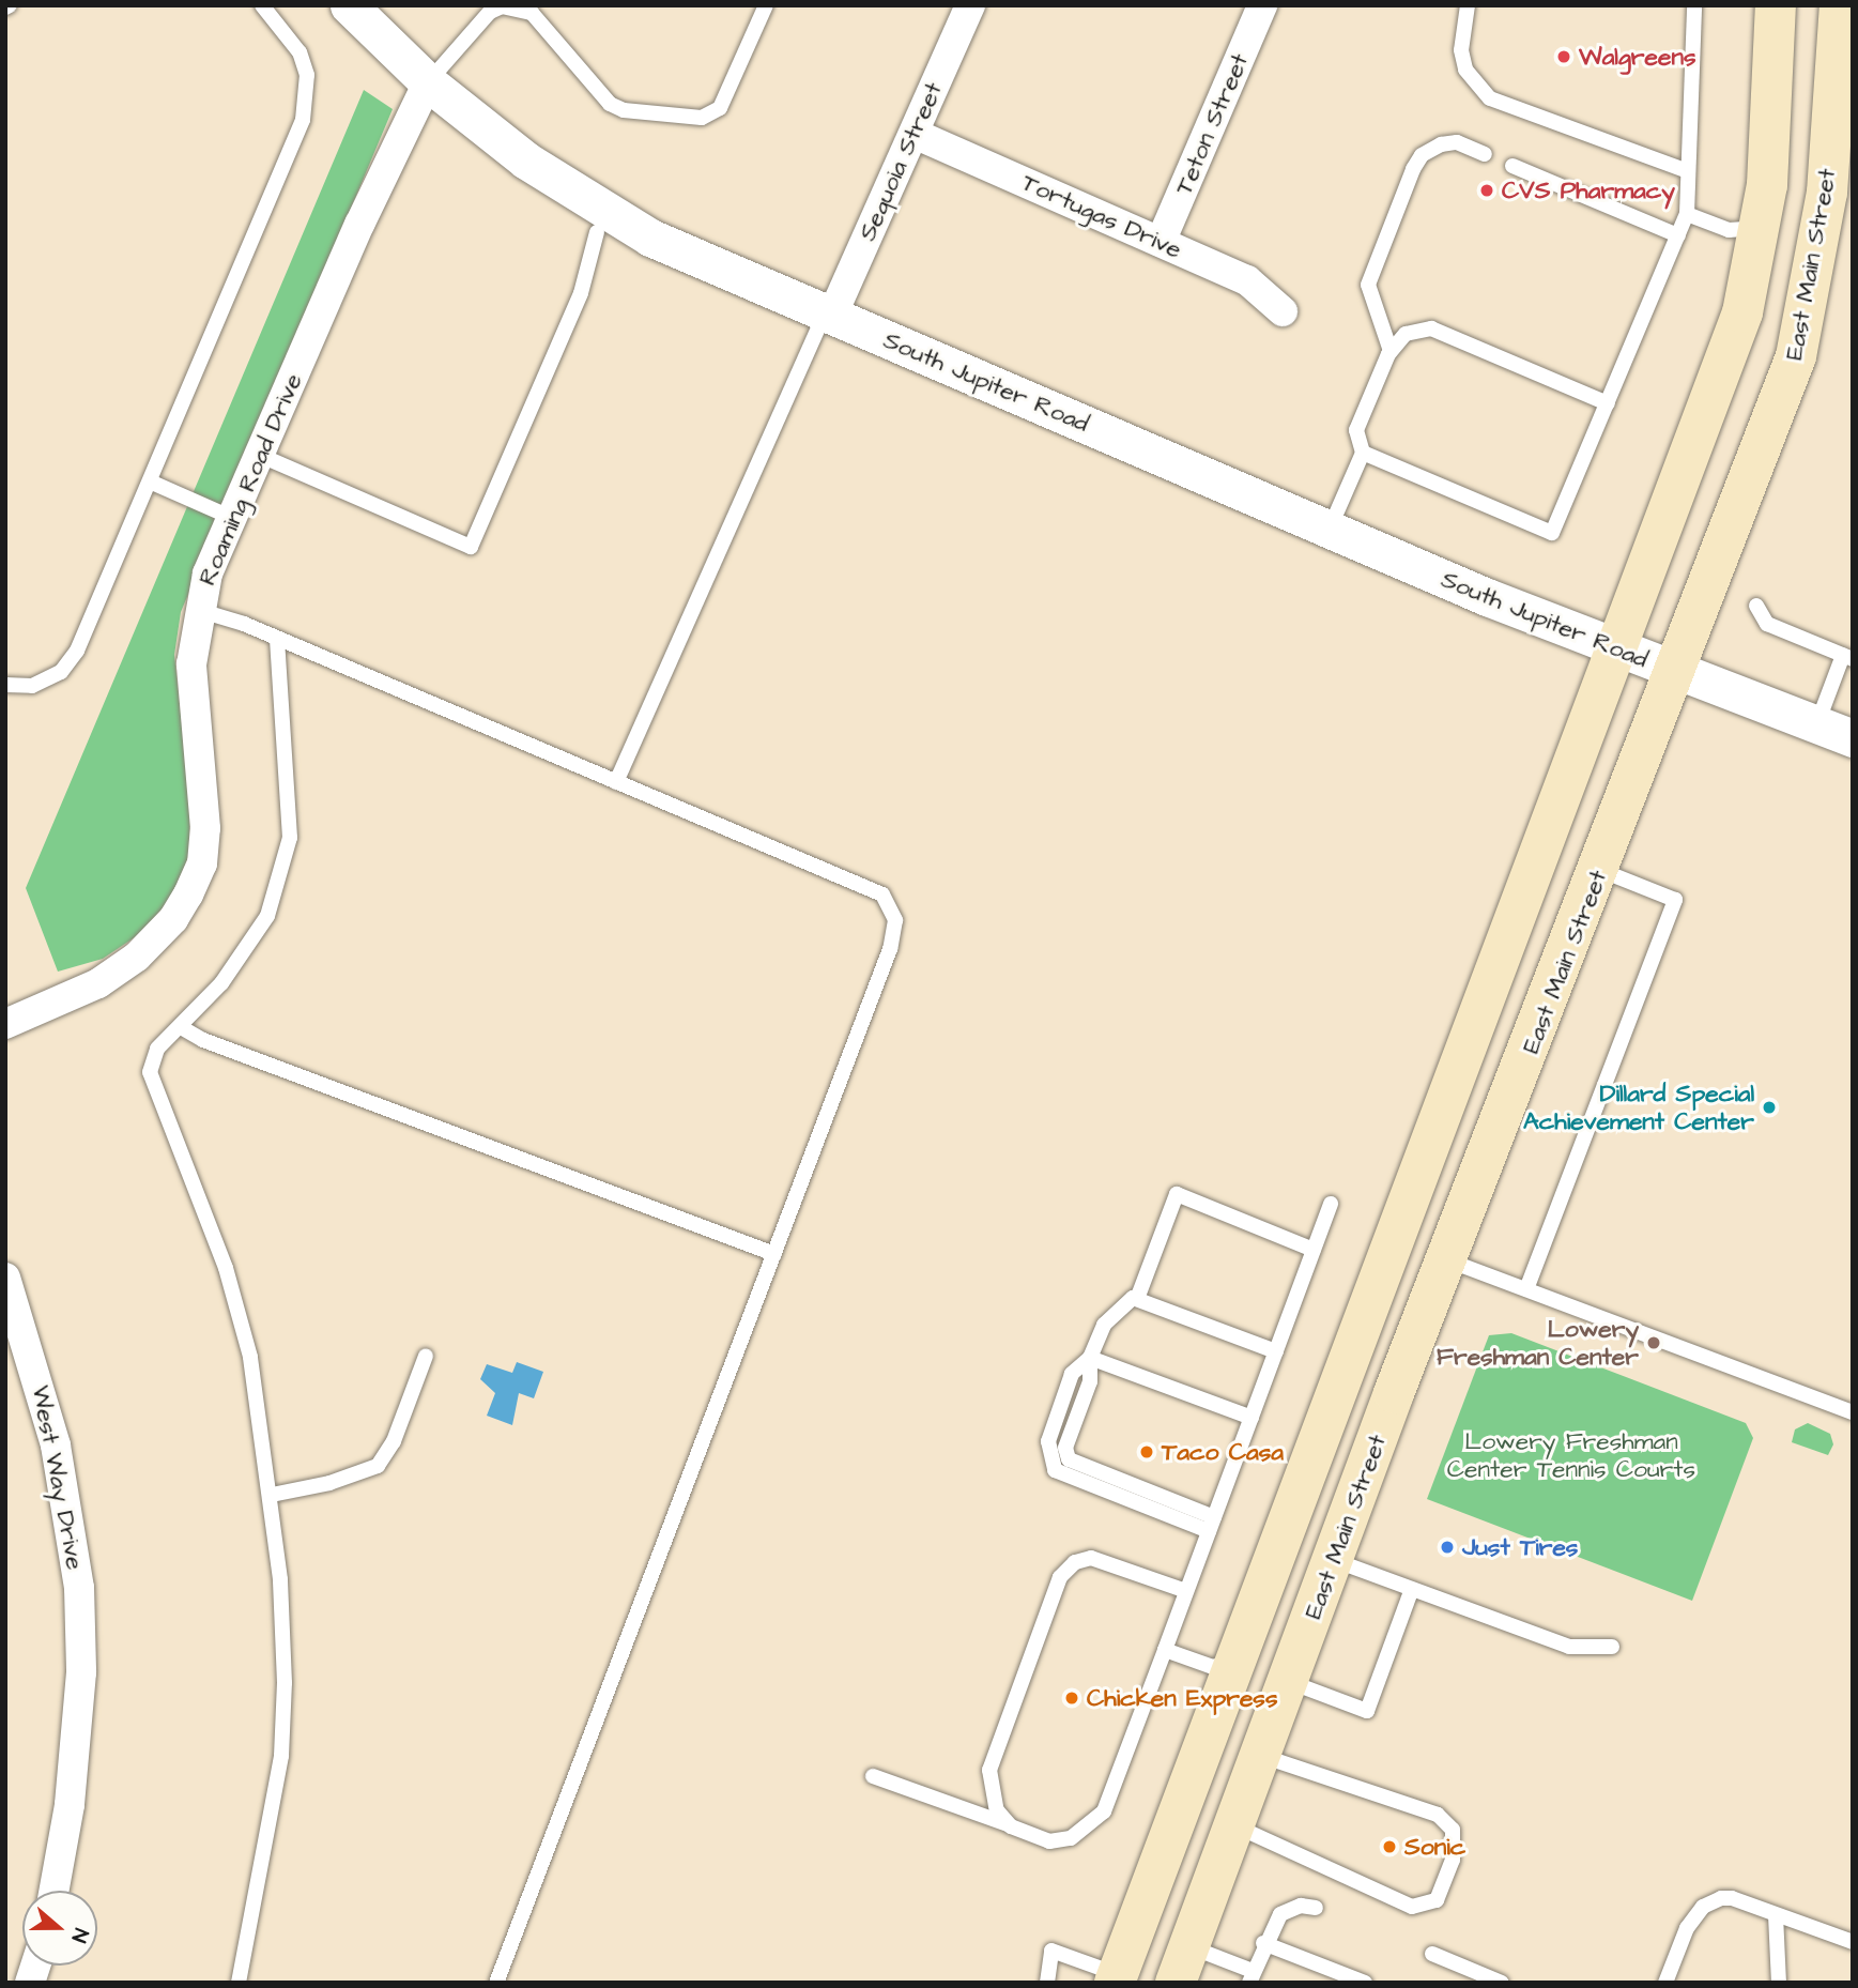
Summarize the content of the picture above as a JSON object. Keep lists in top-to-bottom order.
{
  "streets": {
    "main road": ["East Main Street"],
    "street": [
      "Teton Street",
      "Sequoia Street",
      "Tortugas Drive",
      "South Jupiter Road",
      "Roaming Road Drive",
      "West Way Drive"
    ]
  },
  "crossings": [
    ["Teton Street", "Tortugas Drive"],
    ["Sequoia Street", "Tortugas Drive"],
    ["Sequoia Street", "South Jupiter Road"],
    ["East Main Street", "South Jupiter Road"],
    ["South Jupiter Road", "Roaming Road Drive"]
  ],
  "parks": ["Lowery Freshman Center Tennis Courts"],
  "places": [
    "Walgreens",
    "CVS Pharmacy",
    "Dillard Special Achievement Center",
    "Lowery Freshman Center",
    "Taco Casa",
    "Just Tires",
    "Chicken Express",
    "Sonic"
  ],
  "north": "right"
}
